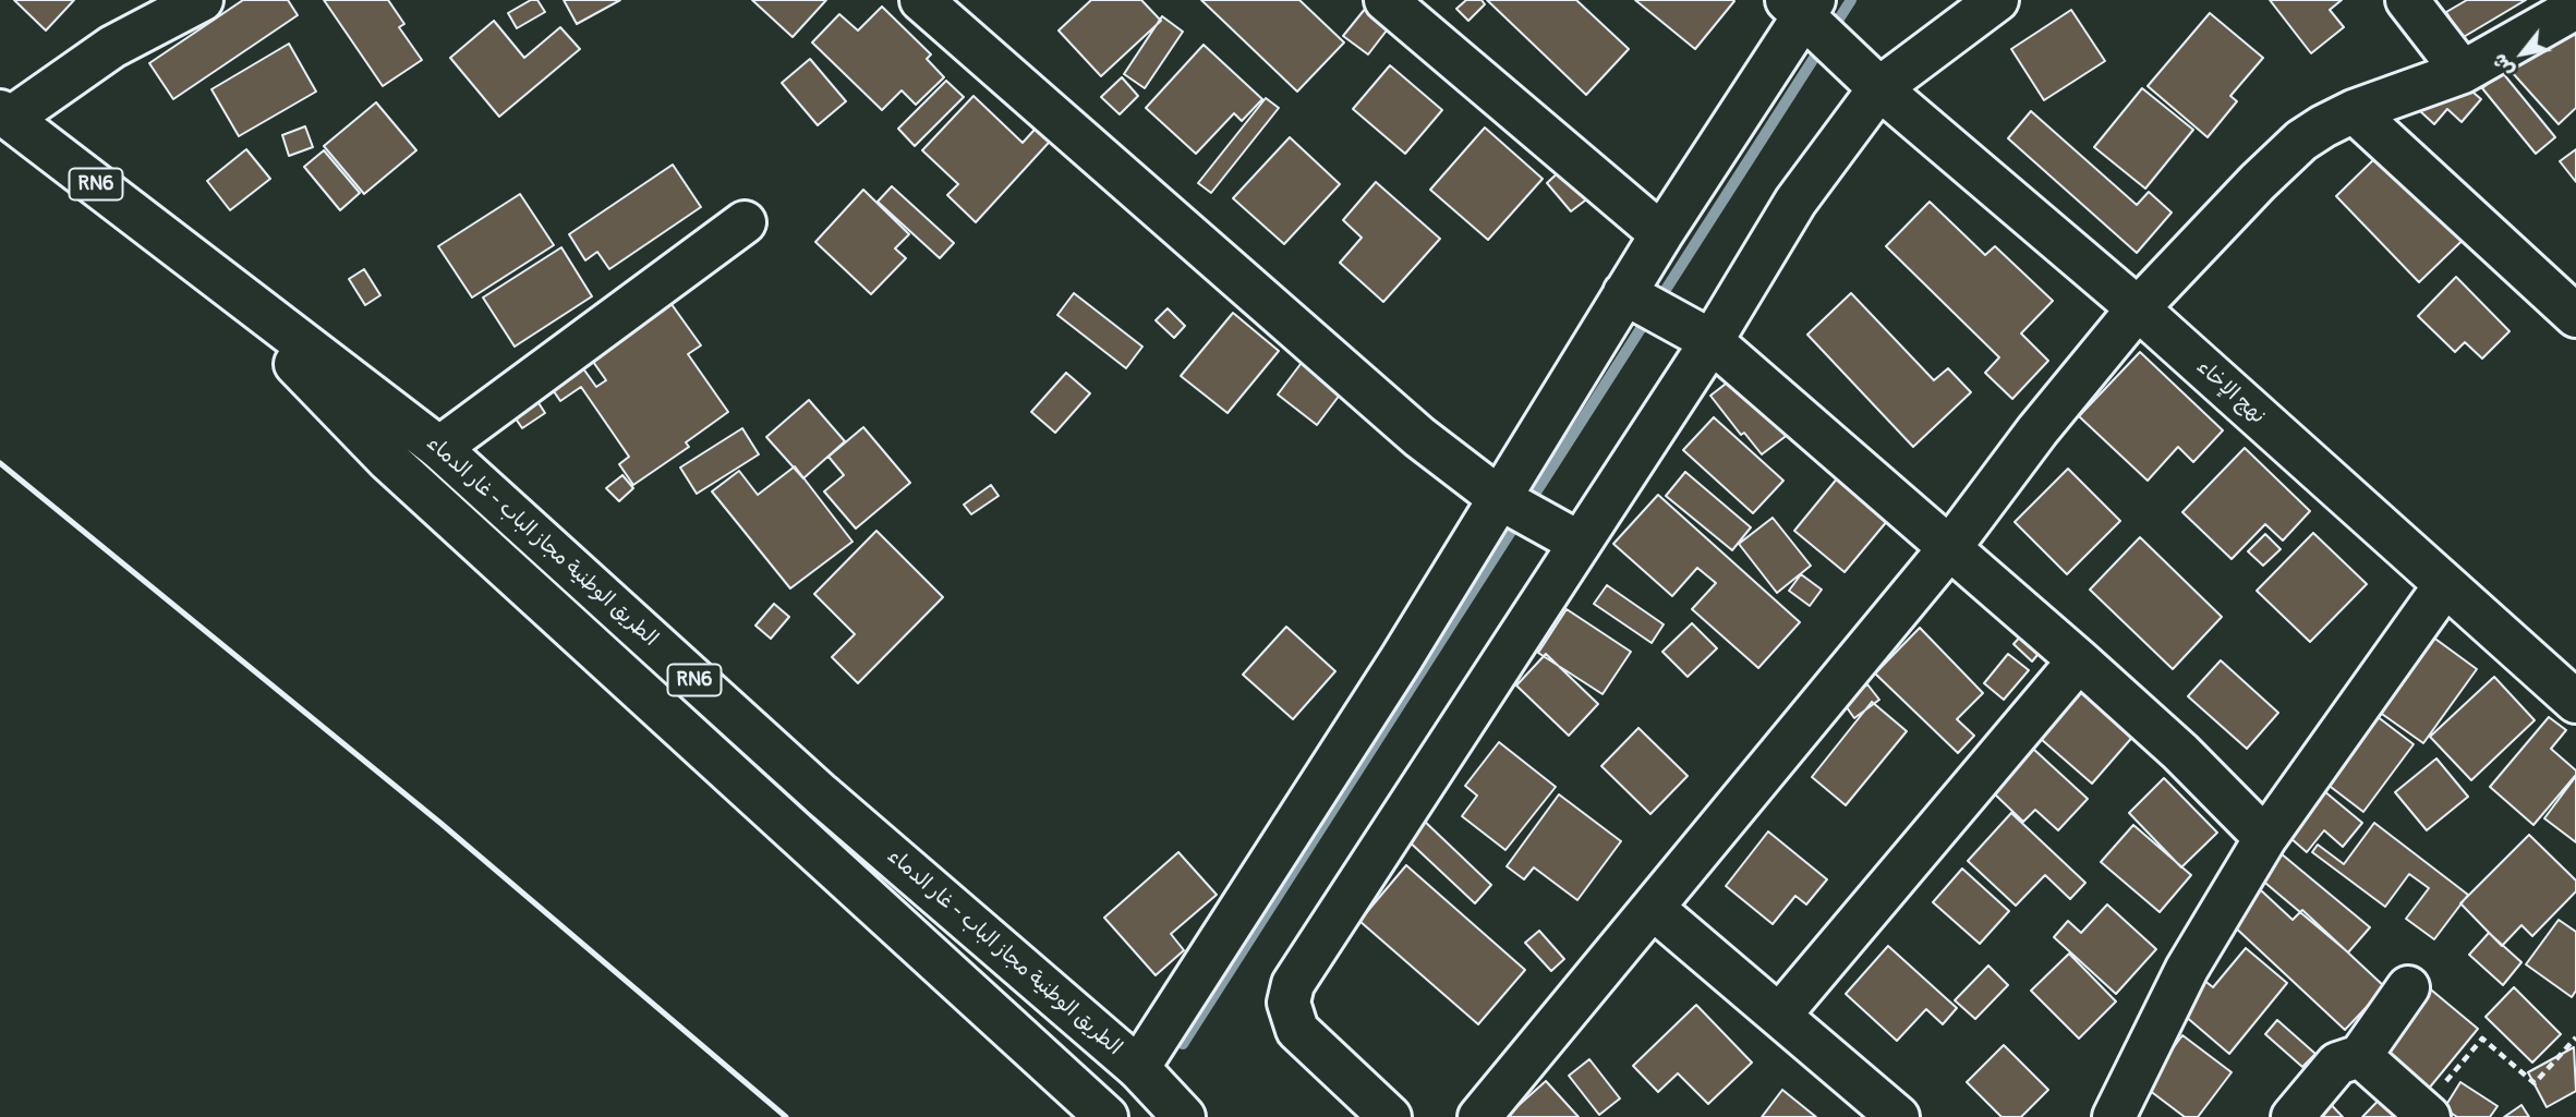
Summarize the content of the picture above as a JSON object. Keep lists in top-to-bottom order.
{
  "streets": {
    "street": ["RN6", "نهج الإخاء", "الطريق الوطنية مجاز الباب - غار الدماء"]
  },
  "north": "bottom left"
}
